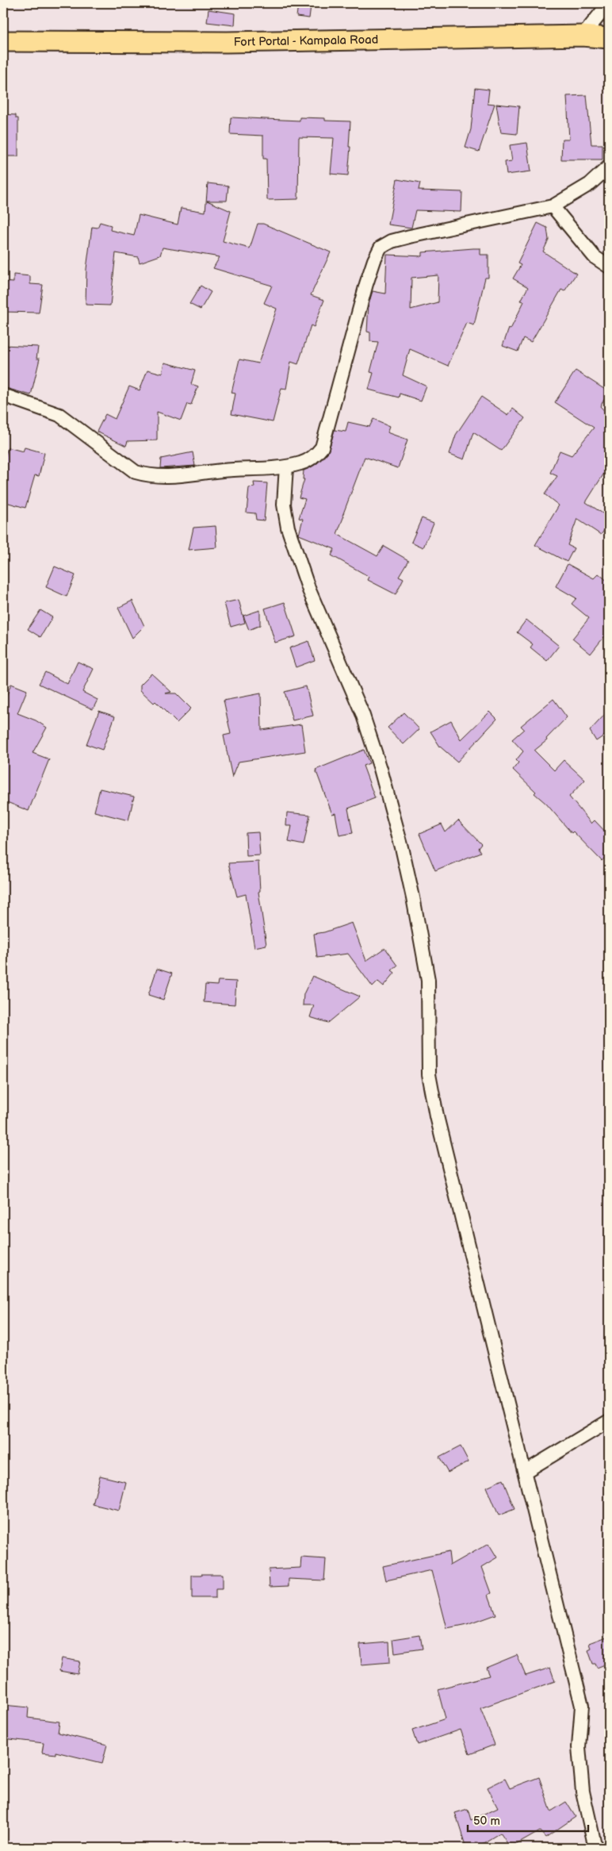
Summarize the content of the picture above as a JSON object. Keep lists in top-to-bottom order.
{
  "streets": {
    "main road": ["Fort Portal - Kampala Road"]
  },
  "scale_bar": "50 m"
}
